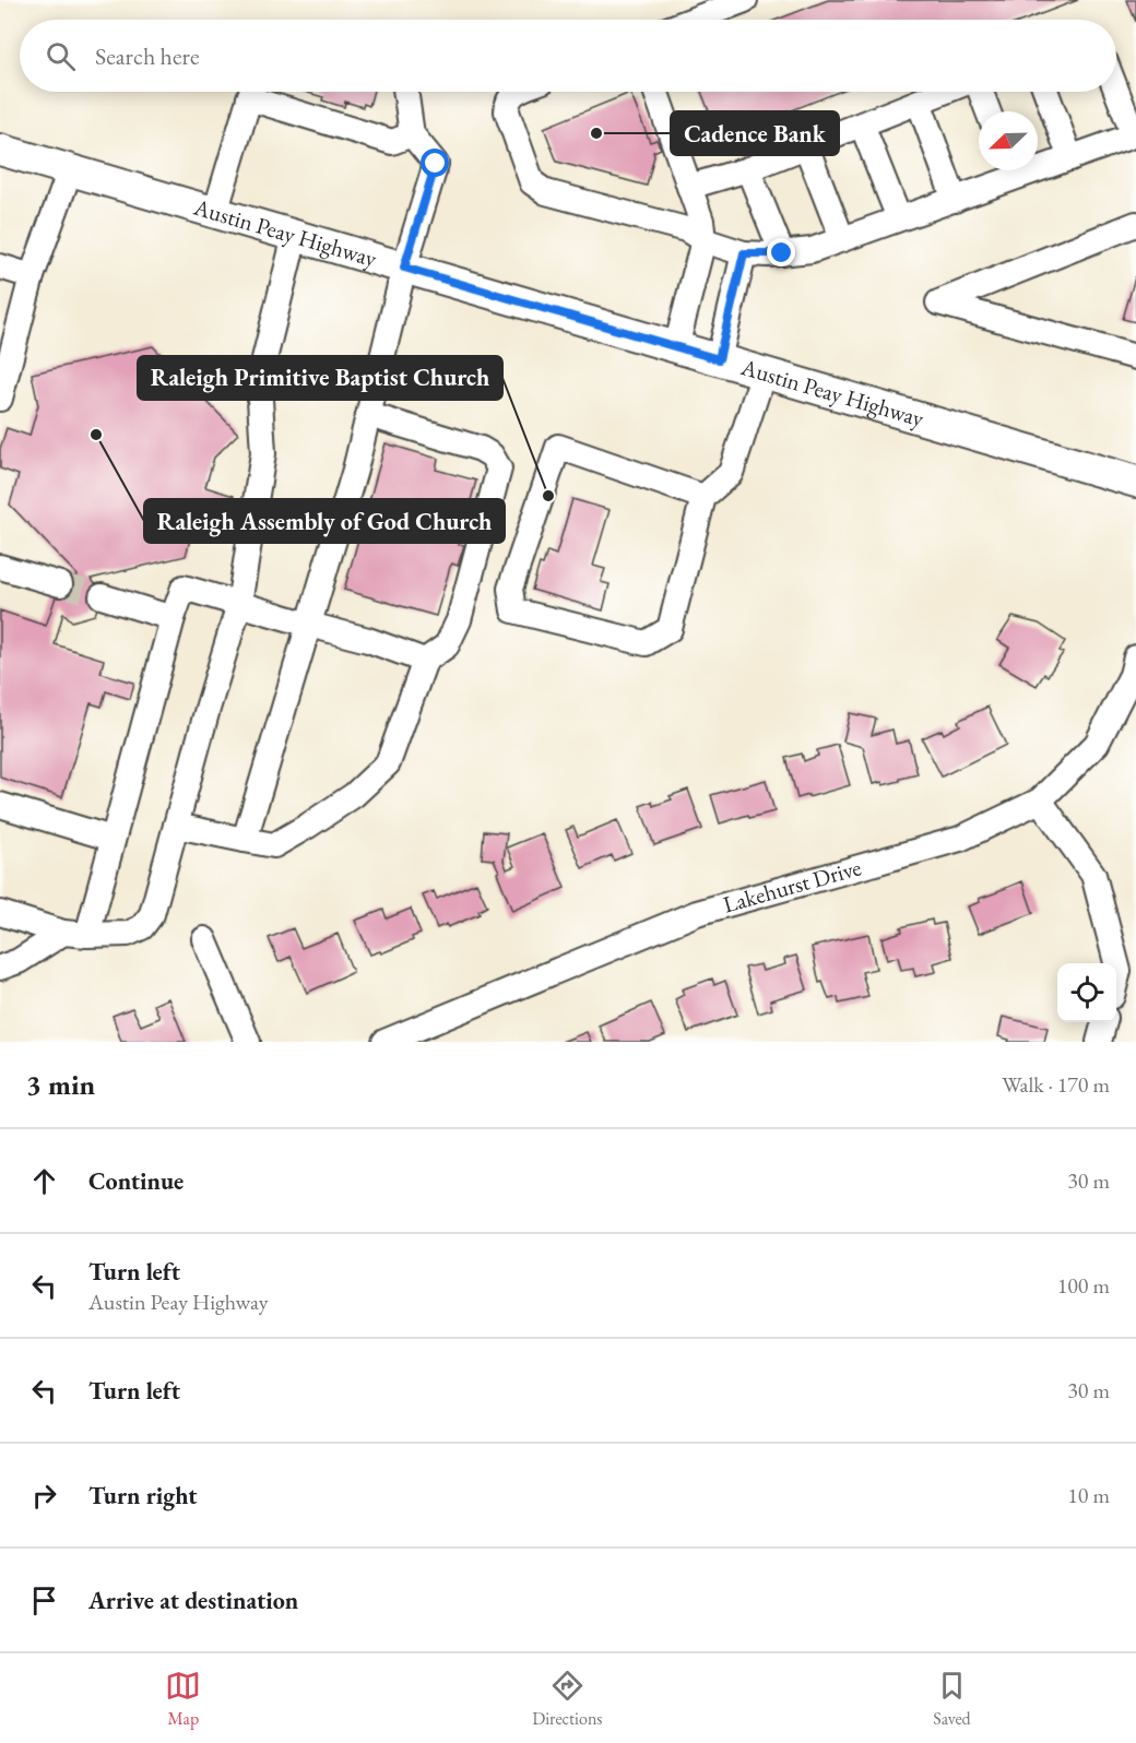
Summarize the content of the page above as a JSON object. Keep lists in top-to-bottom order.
{
  "streets": {
    "main road": ["Austin Peay Highway"],
    "street": ["Lakehurst Drive"]
  },
  "places": ["Cadence Bank", "Raleigh Assembly of God Church", "Raleigh Primitive Baptist Church"],
  "north": "bottom left",
  "page": {
    "search": "Search here",
    "heading": ["3 min", "Walk · 170 m"],
    "list": [
      ["Continue", "30 m"],
      ["Turn left", "Austin Peay Highway", "100 m"],
      ["Turn left", "30 m"],
      ["Turn right", "10 m"],
      "Arrive at destination"
    ],
    "nav": ["Map", "Directions", "Saved"]
  }
}
